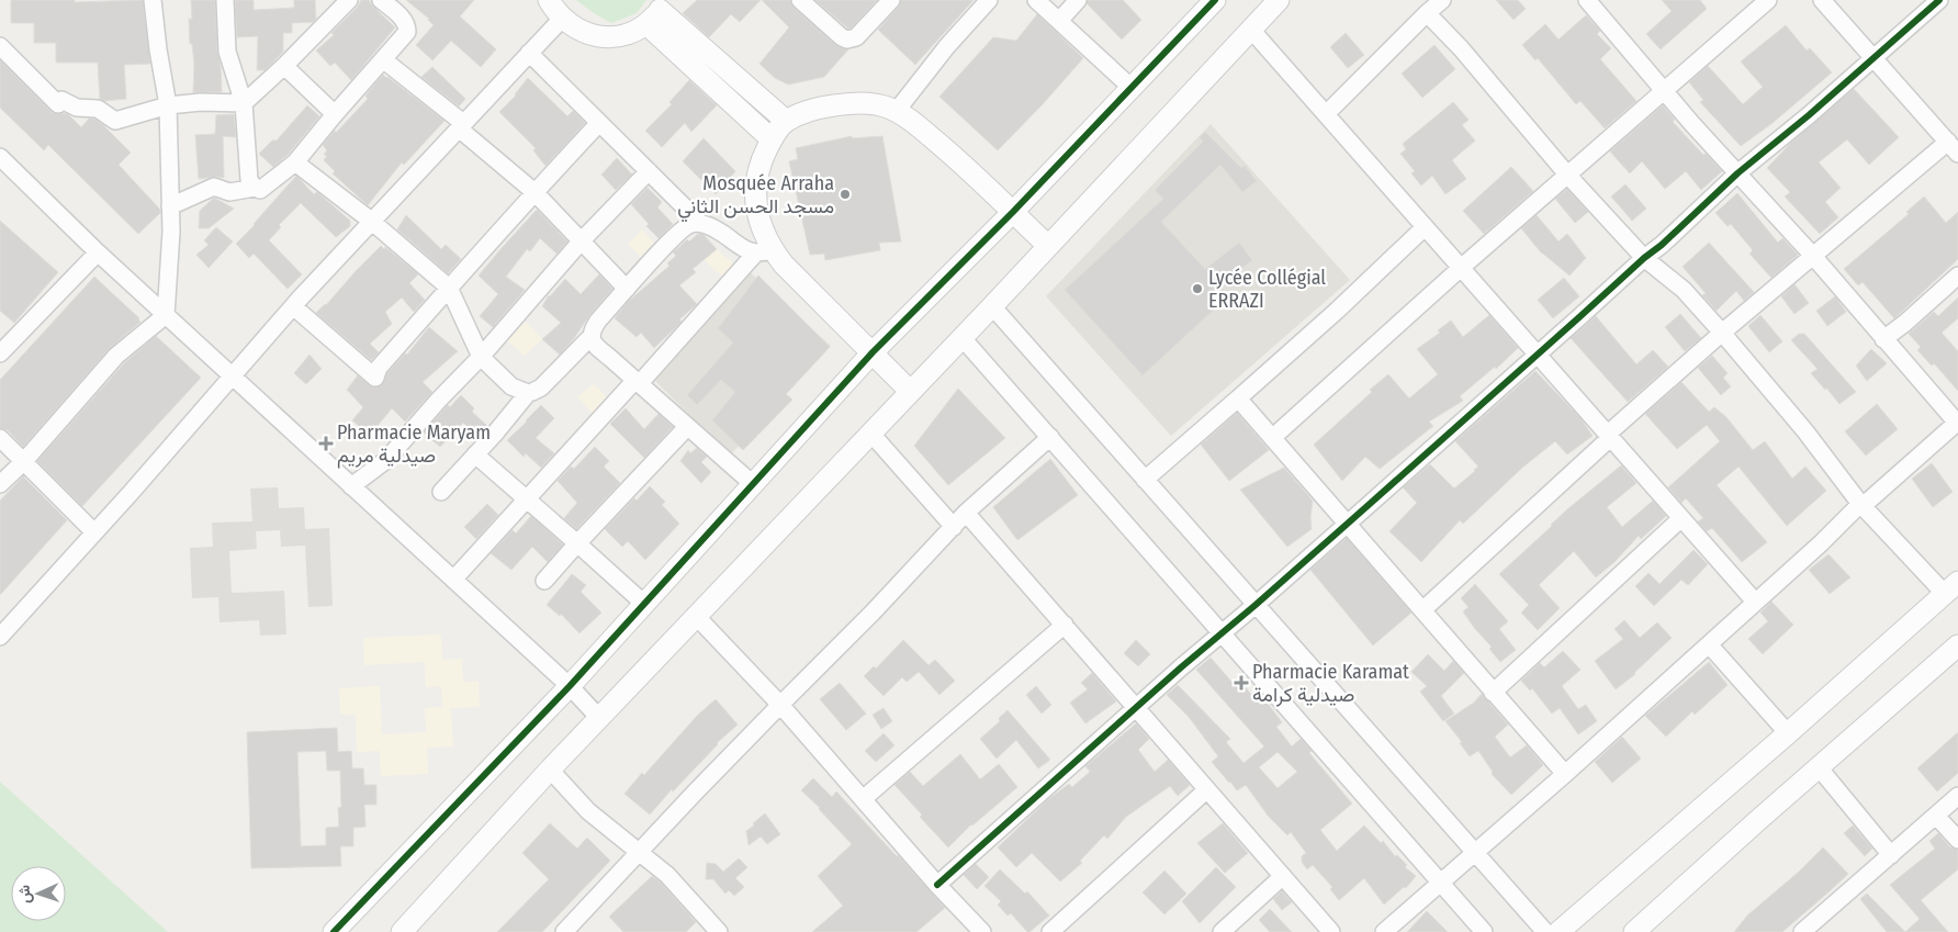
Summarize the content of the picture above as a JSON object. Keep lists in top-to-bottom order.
{
  "places": {
    "other": ["Mosquée Arraha مسجد الحسن الثاني", "Lycée Collégial ERRAZI"],
    "health": ["Pharmacie Maryam صيدلية مريم", "Pharmacie Karamat صيدلية كرامة"]
  },
  "north": "left"
}
